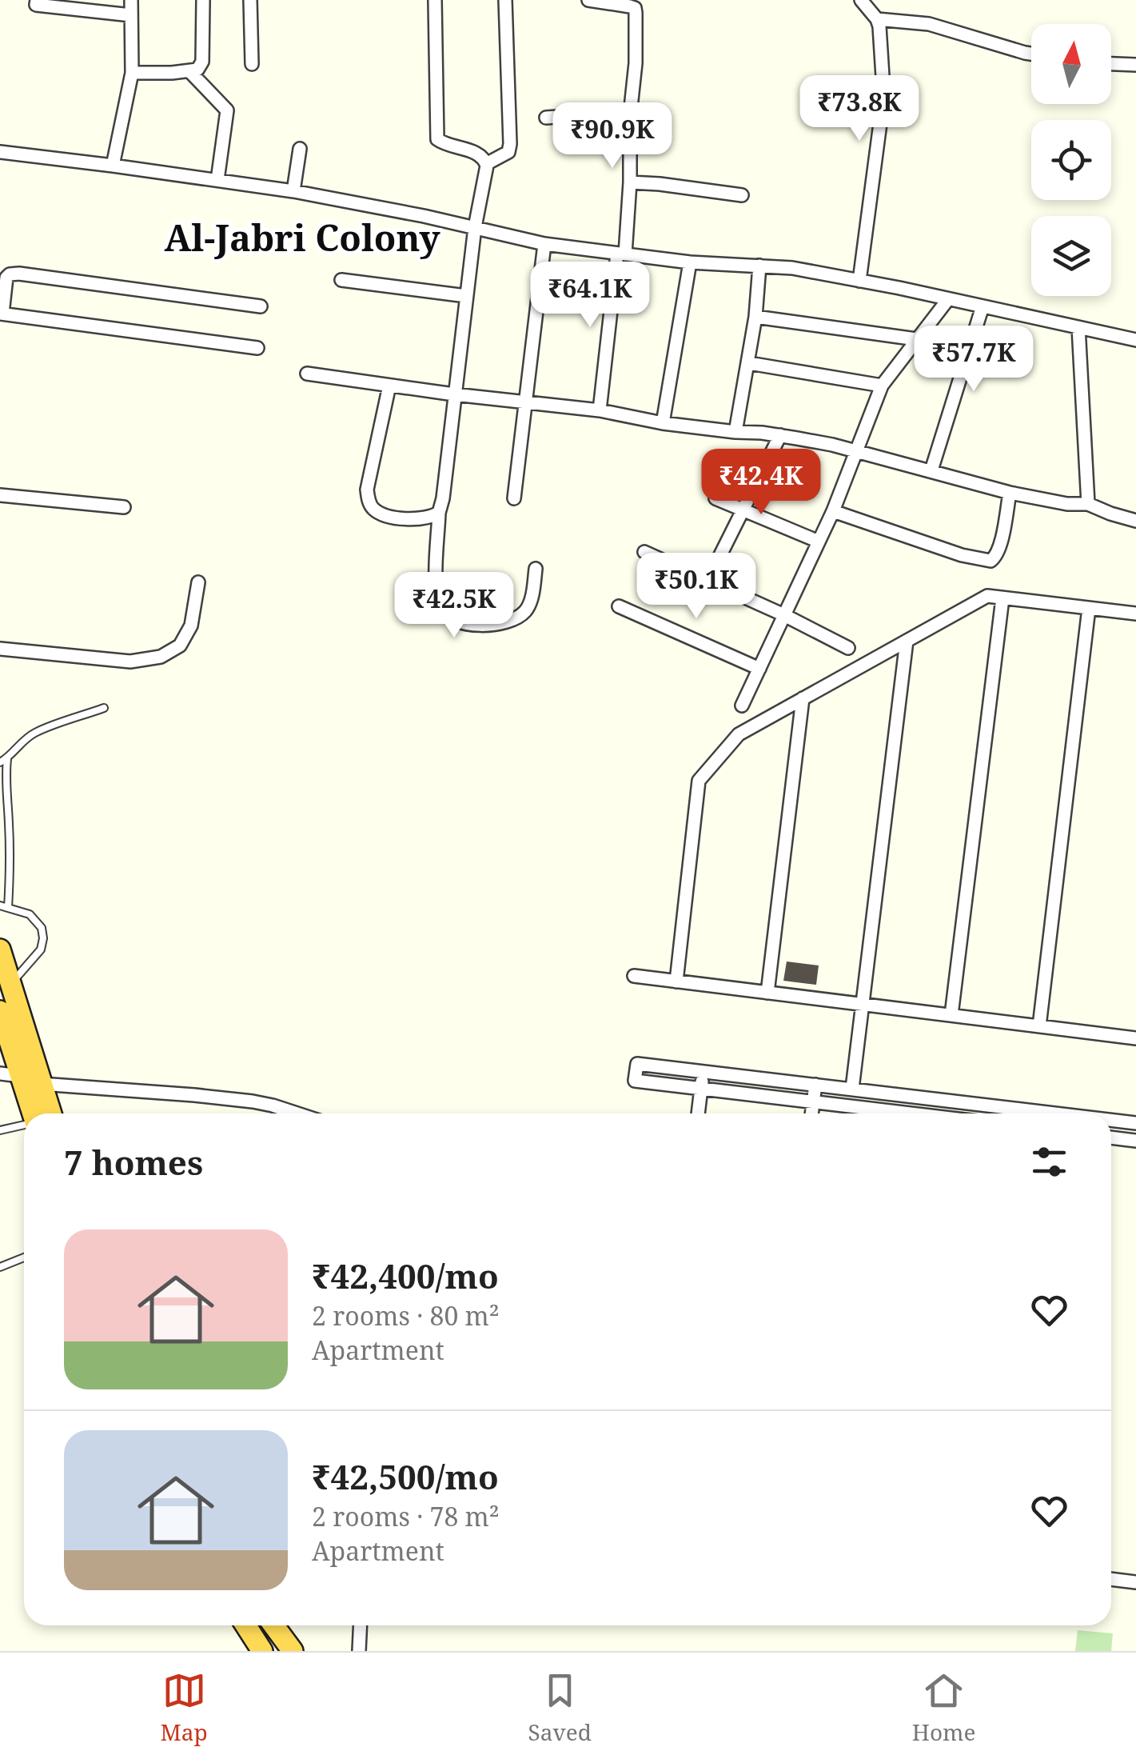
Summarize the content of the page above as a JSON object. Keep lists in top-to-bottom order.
{
  "districts": ["Al-Jabri Colony"],
  "north": "top",
  "page": {
    "price": [
      "₹73.8K",
      "₹90.9K",
      "₹64.1K",
      "₹57.7K",
      "₹42.4K",
      "₹50.1K",
      "₹42.5K"
    ],
    "heading": "7 homes",
    "list": [
      {
        "name": "₹42,400/mo",
        "note": "2 rooms · 80 m² · Apartment"
      },
      {
        "name": "₹42,500/mo",
        "note": "2 rooms · 78 m² · Apartment"
      }
    ],
    "tabs": ["Map", "Saved", "Home"]
  }
}
